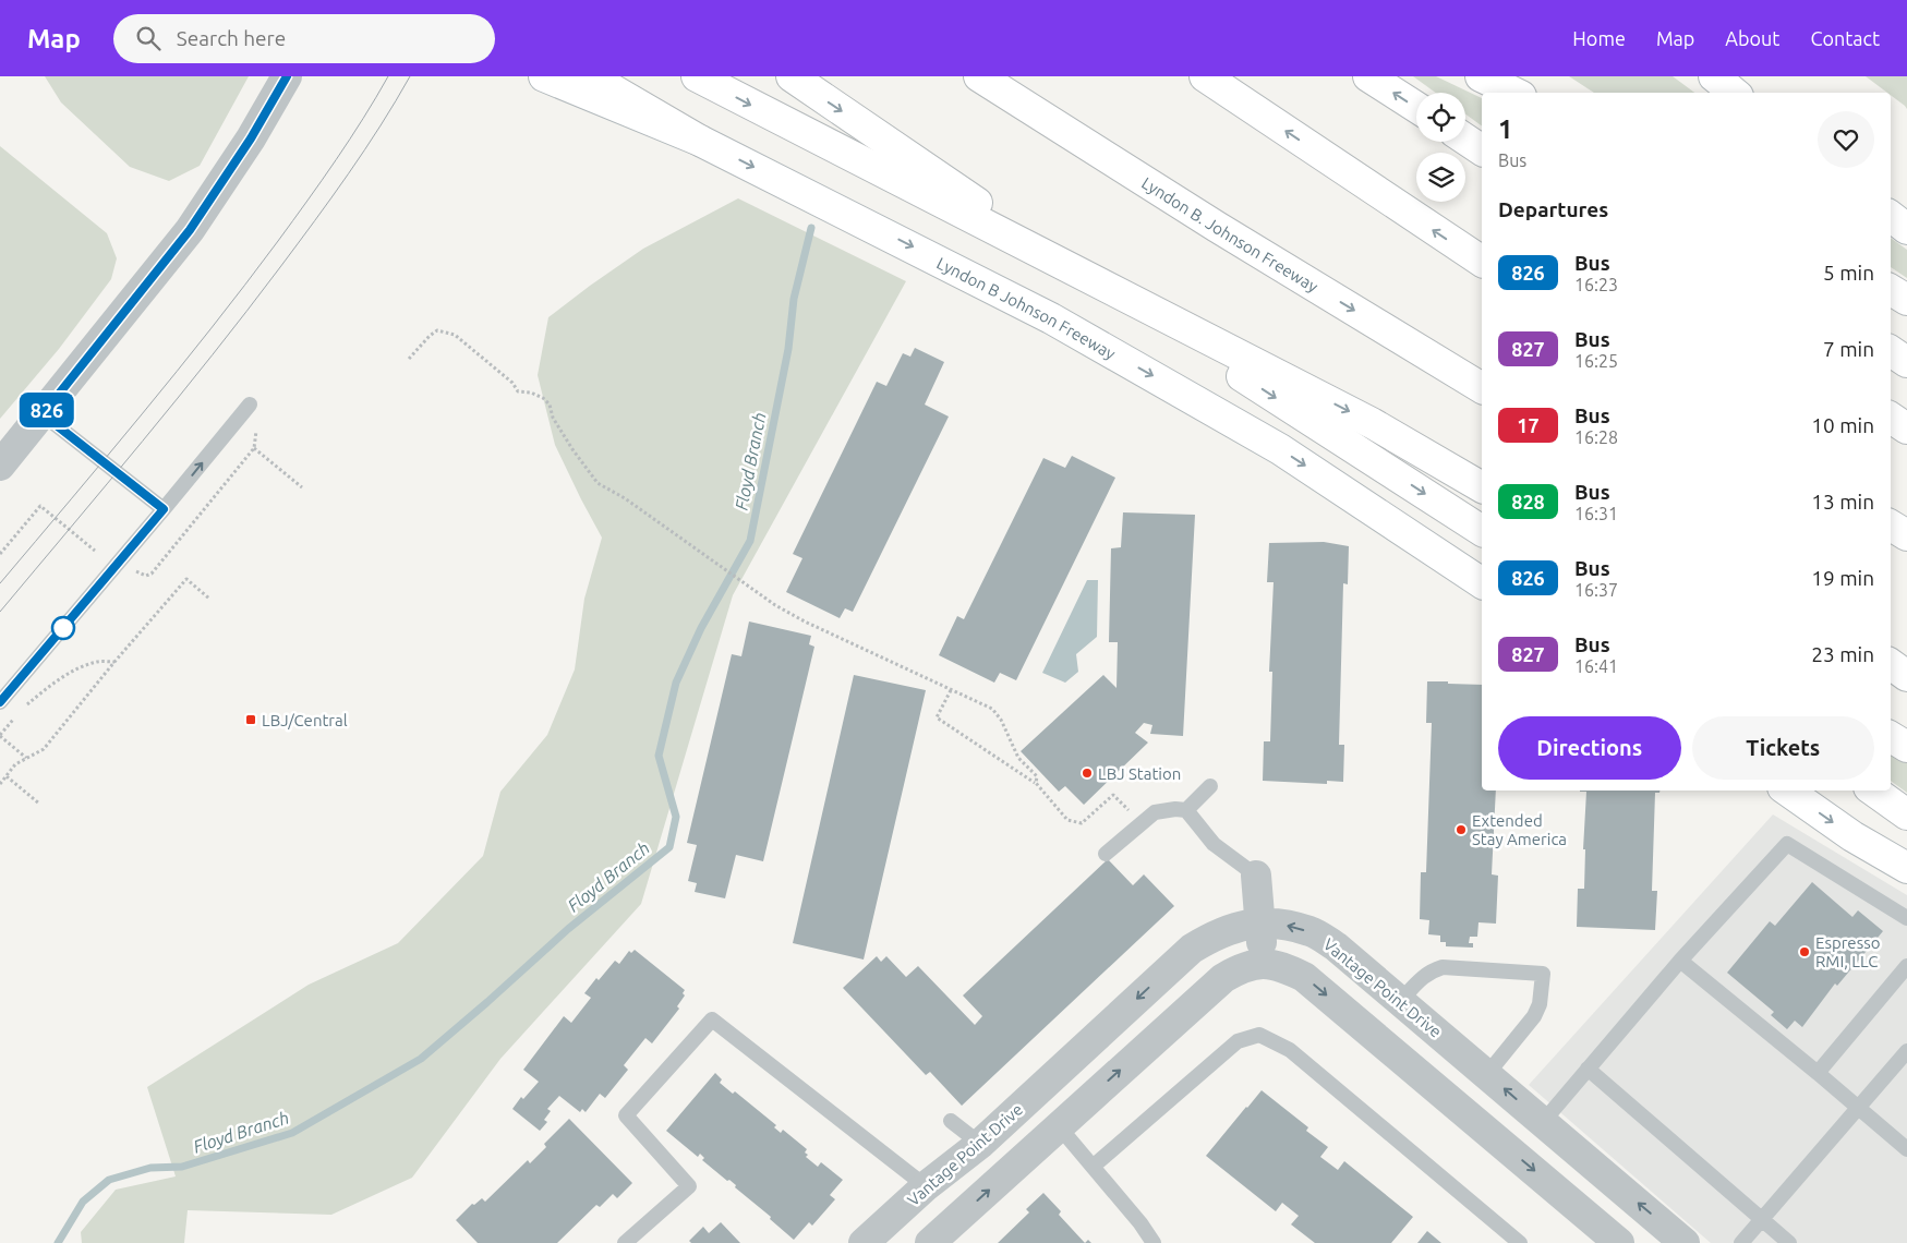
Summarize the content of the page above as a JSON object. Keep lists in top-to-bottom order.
{
  "streets": {
    "main road": ["Lyndon B. Johnson Freeway", "Lyndon B Johnson Freeway"],
    "street": ["Vantage Point Drive"]
  },
  "water": ["Floyd Branch"],
  "places": {
    "transit": ["LBJ/Central"],
    "other": ["LBJ Station", "Extended Stay America", "Espresso RMI, LLC"]
  },
  "lines": ["bus line 826"],
  "page": {
    "header": "Map",
    "search": "Search here",
    "nav": [
      "Home",
      "Map",
      "About",
      "Contact"
    ],
    "on_map": "826",
    "heading": [
      ["1", "Bus"],
      "Departures"
    ],
    "list": [
      {
        "mark": "826",
        "name": "Bus",
        "note": "16:23",
        "value": "5 min"
      },
      {
        "mark": "827",
        "name": "Bus",
        "note": "16:25",
        "value": "7 min"
      },
      {
        "mark": "17",
        "name": "Bus",
        "note": "16:28",
        "value": "10 min"
      },
      {
        "mark": "828",
        "name": "Bus",
        "note": "16:31",
        "value": "13 min"
      },
      {
        "mark": "826",
        "name": "Bus",
        "note": "16:37",
        "value": "19 min"
      },
      {
        "mark": "827",
        "name": "Bus",
        "note": "16:41",
        "value": "23 min"
      }
    ],
    "buttons": ["Directions", "Tickets"]
  }
}
